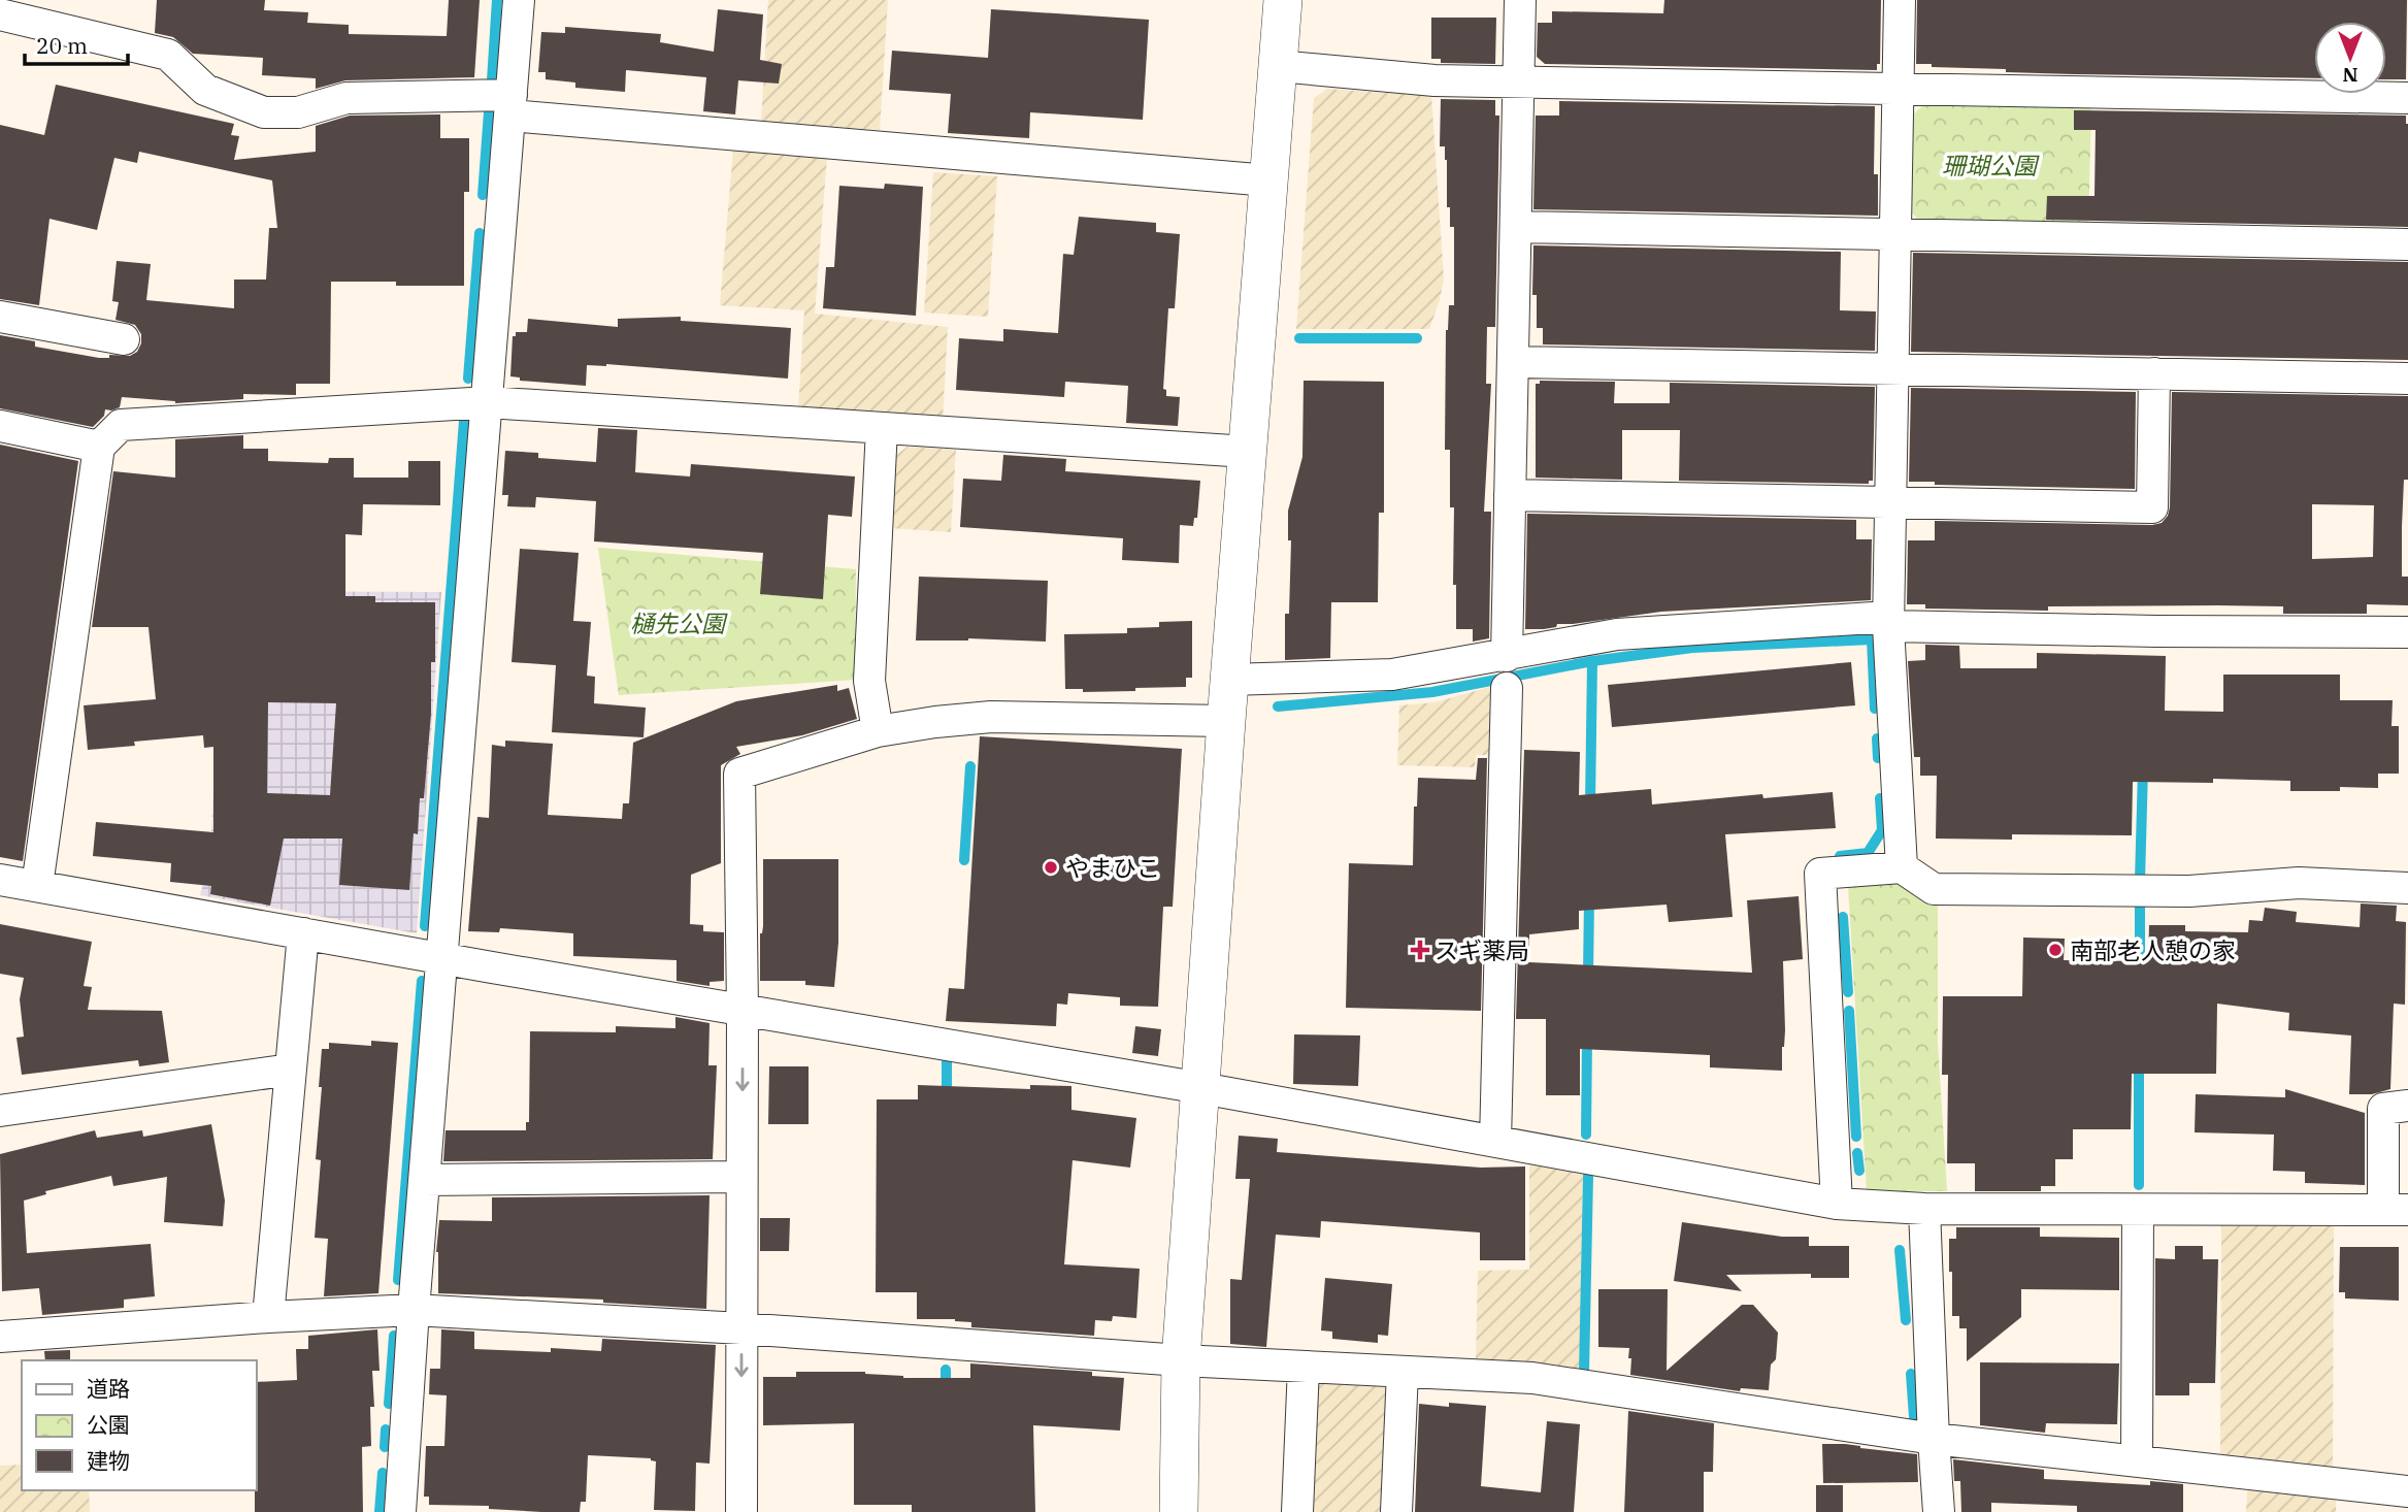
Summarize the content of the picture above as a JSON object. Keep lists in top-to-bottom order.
{
  "parks": ["珊瑚公園", "樋先公園"],
  "places": {
    "other": ["やまひこ", "南部老人憩の家"],
    "health": ["スギ薬局"]
  },
  "legend": ["道路", "公園", "建物"],
  "scale_bar": "20 m",
  "north": "bottom"
}
